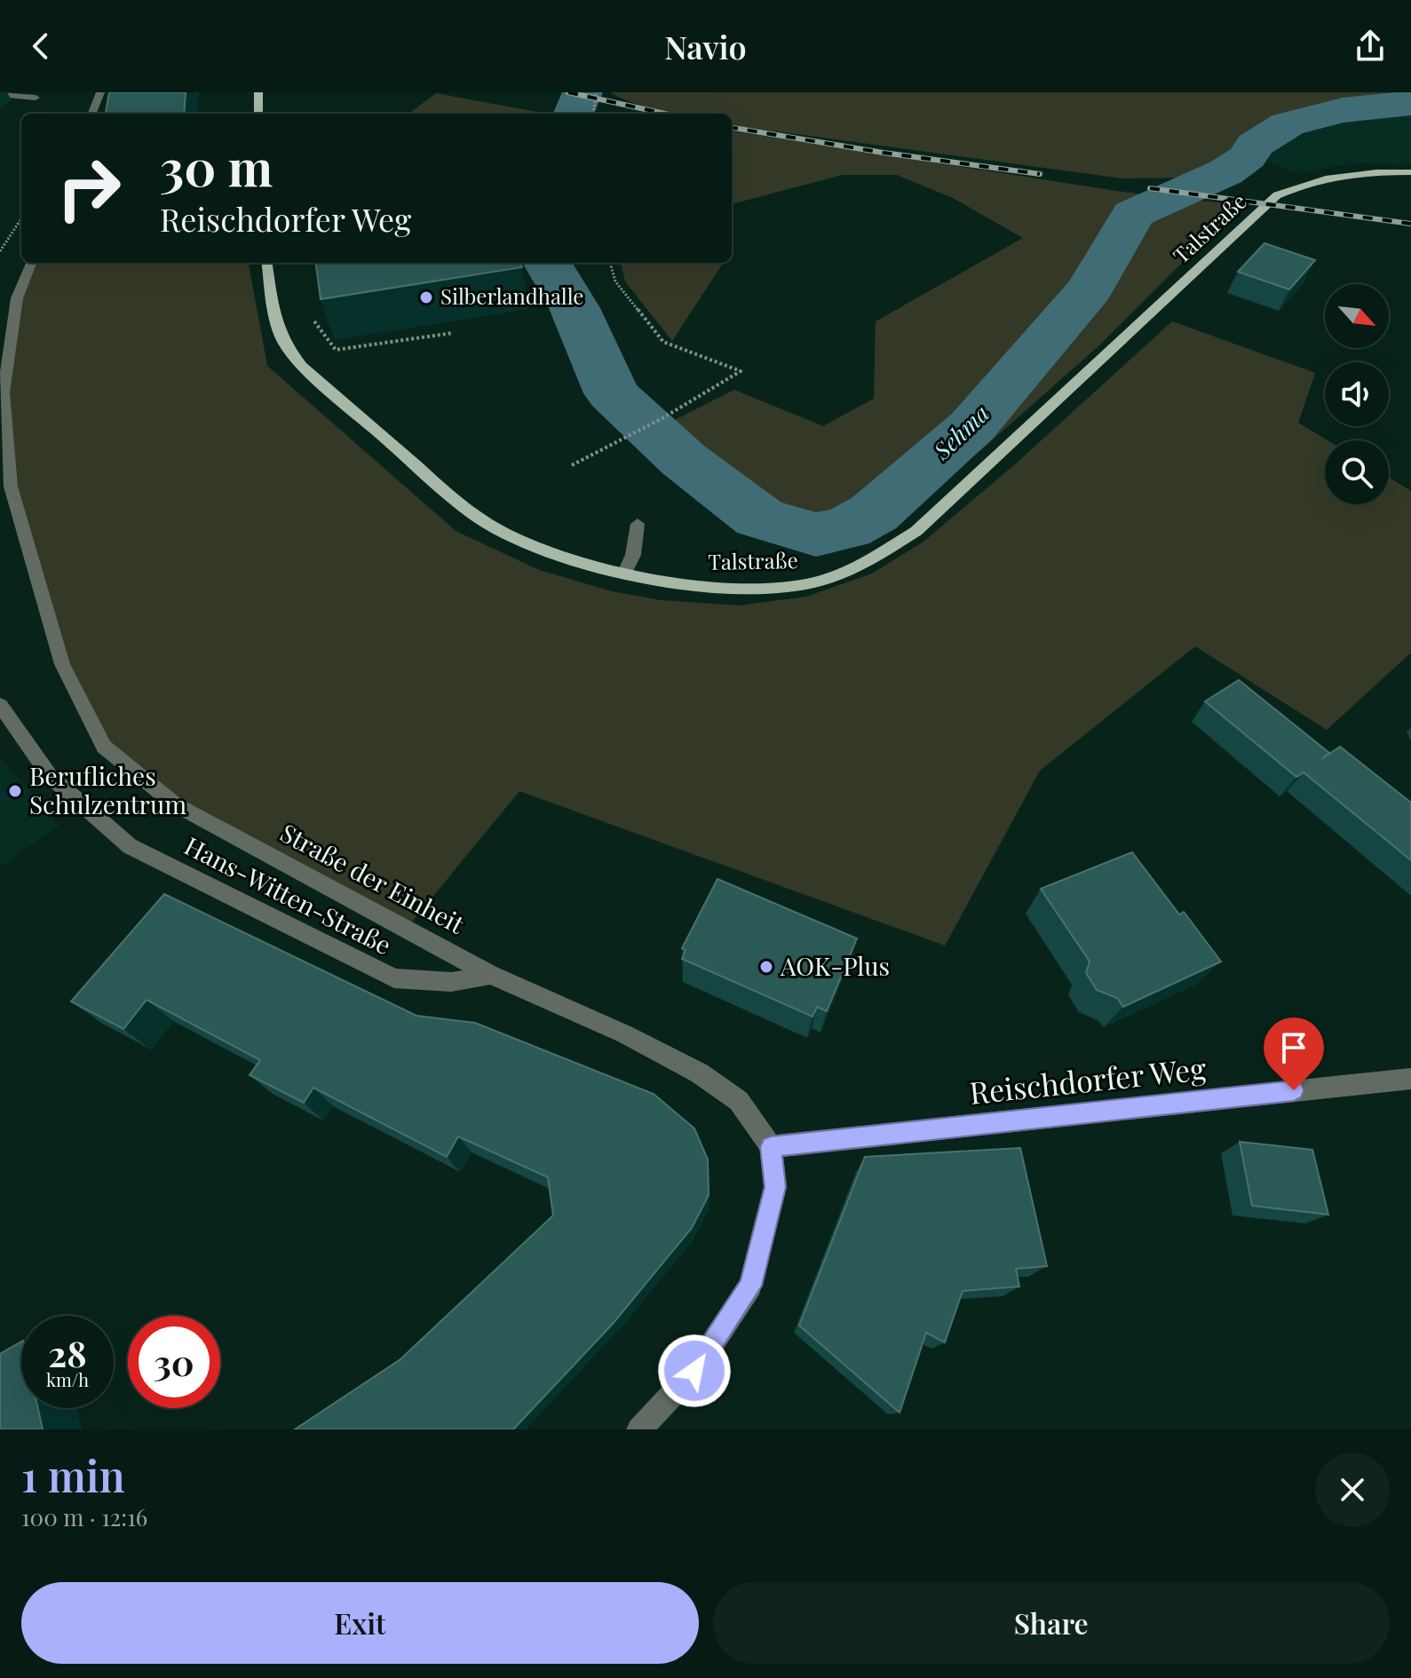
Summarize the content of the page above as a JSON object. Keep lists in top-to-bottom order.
{
  "streets": {
    "main road": ["Talstraße"],
    "street": ["Straße der Einheit", "Hans-Witten-Straße", "Reischdorfer Weg"]
  },
  "crossings": [
    ["Straße der Einheit", "Hans-Witten-Straße"],
    ["Straße der Einheit", "Reischdorfer Weg"]
  ],
  "water": ["Sehma"],
  "places": ["Silberlandhalle", "Berufliches Schulzentrum", "AOK-Plus"],
  "north": "bottom right",
  "page": {
    "header": "Navio",
    "turn": ["30 m", "Reischdorfer Weg"],
    "speed": "28 km/h",
    "limit": "30",
    "heading": ["1 min", "100 m · 12:16"],
    "buttons": ["Exit", "Share"]
  }
}
